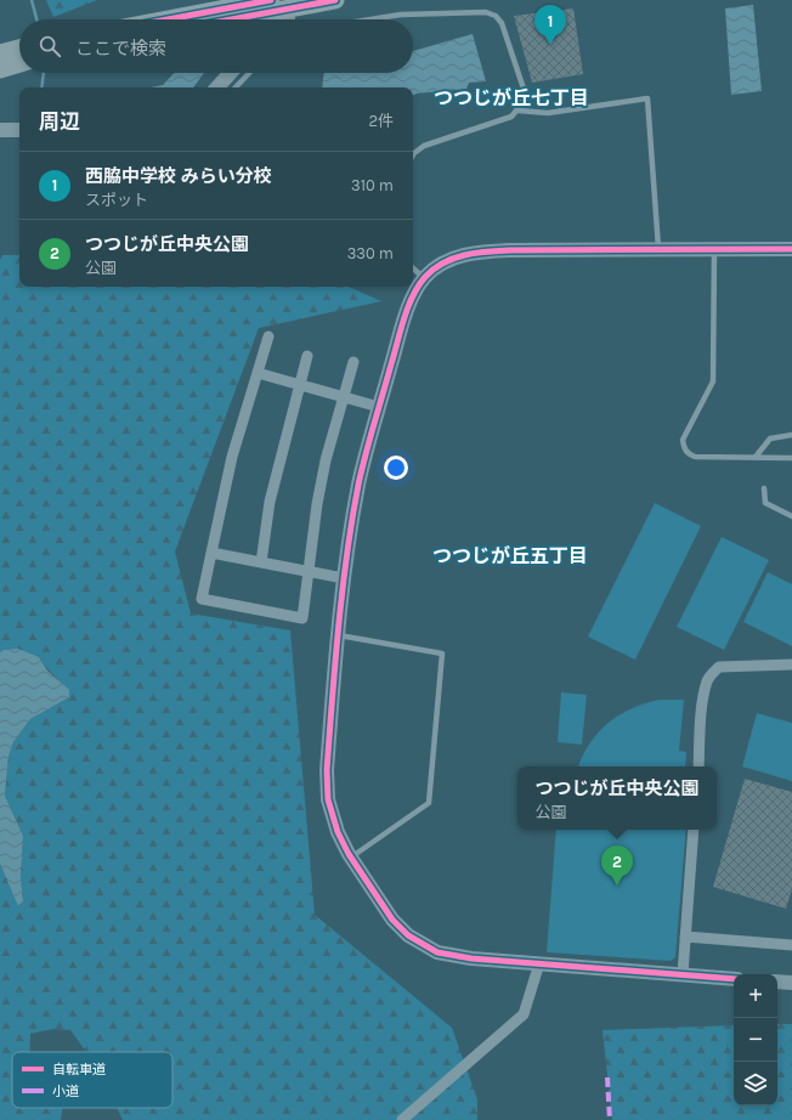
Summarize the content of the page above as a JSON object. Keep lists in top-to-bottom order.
{
  "districts": ["つつじが丘七丁目", "つつじが丘五丁目"],
  "legend": ["自転車道", "小道"],
  "page": {
    "pins": ["1", "2"],
    "search": "ここで検索",
    "heading": ["周辺", "2件"],
    "list": [
      {
        "mark": "1",
        "name": "西脇中学校 みらい分校",
        "note": "スポット",
        "value": "310 m"
      },
      {
        "mark": "2",
        "name": "つつじが丘中央公園",
        "note": "公園",
        "value": "330 m"
      }
    ],
    "popup": ["つつじが丘中央公園", "公園"],
    "map_buttons": ["+", "−"]
  }
}
